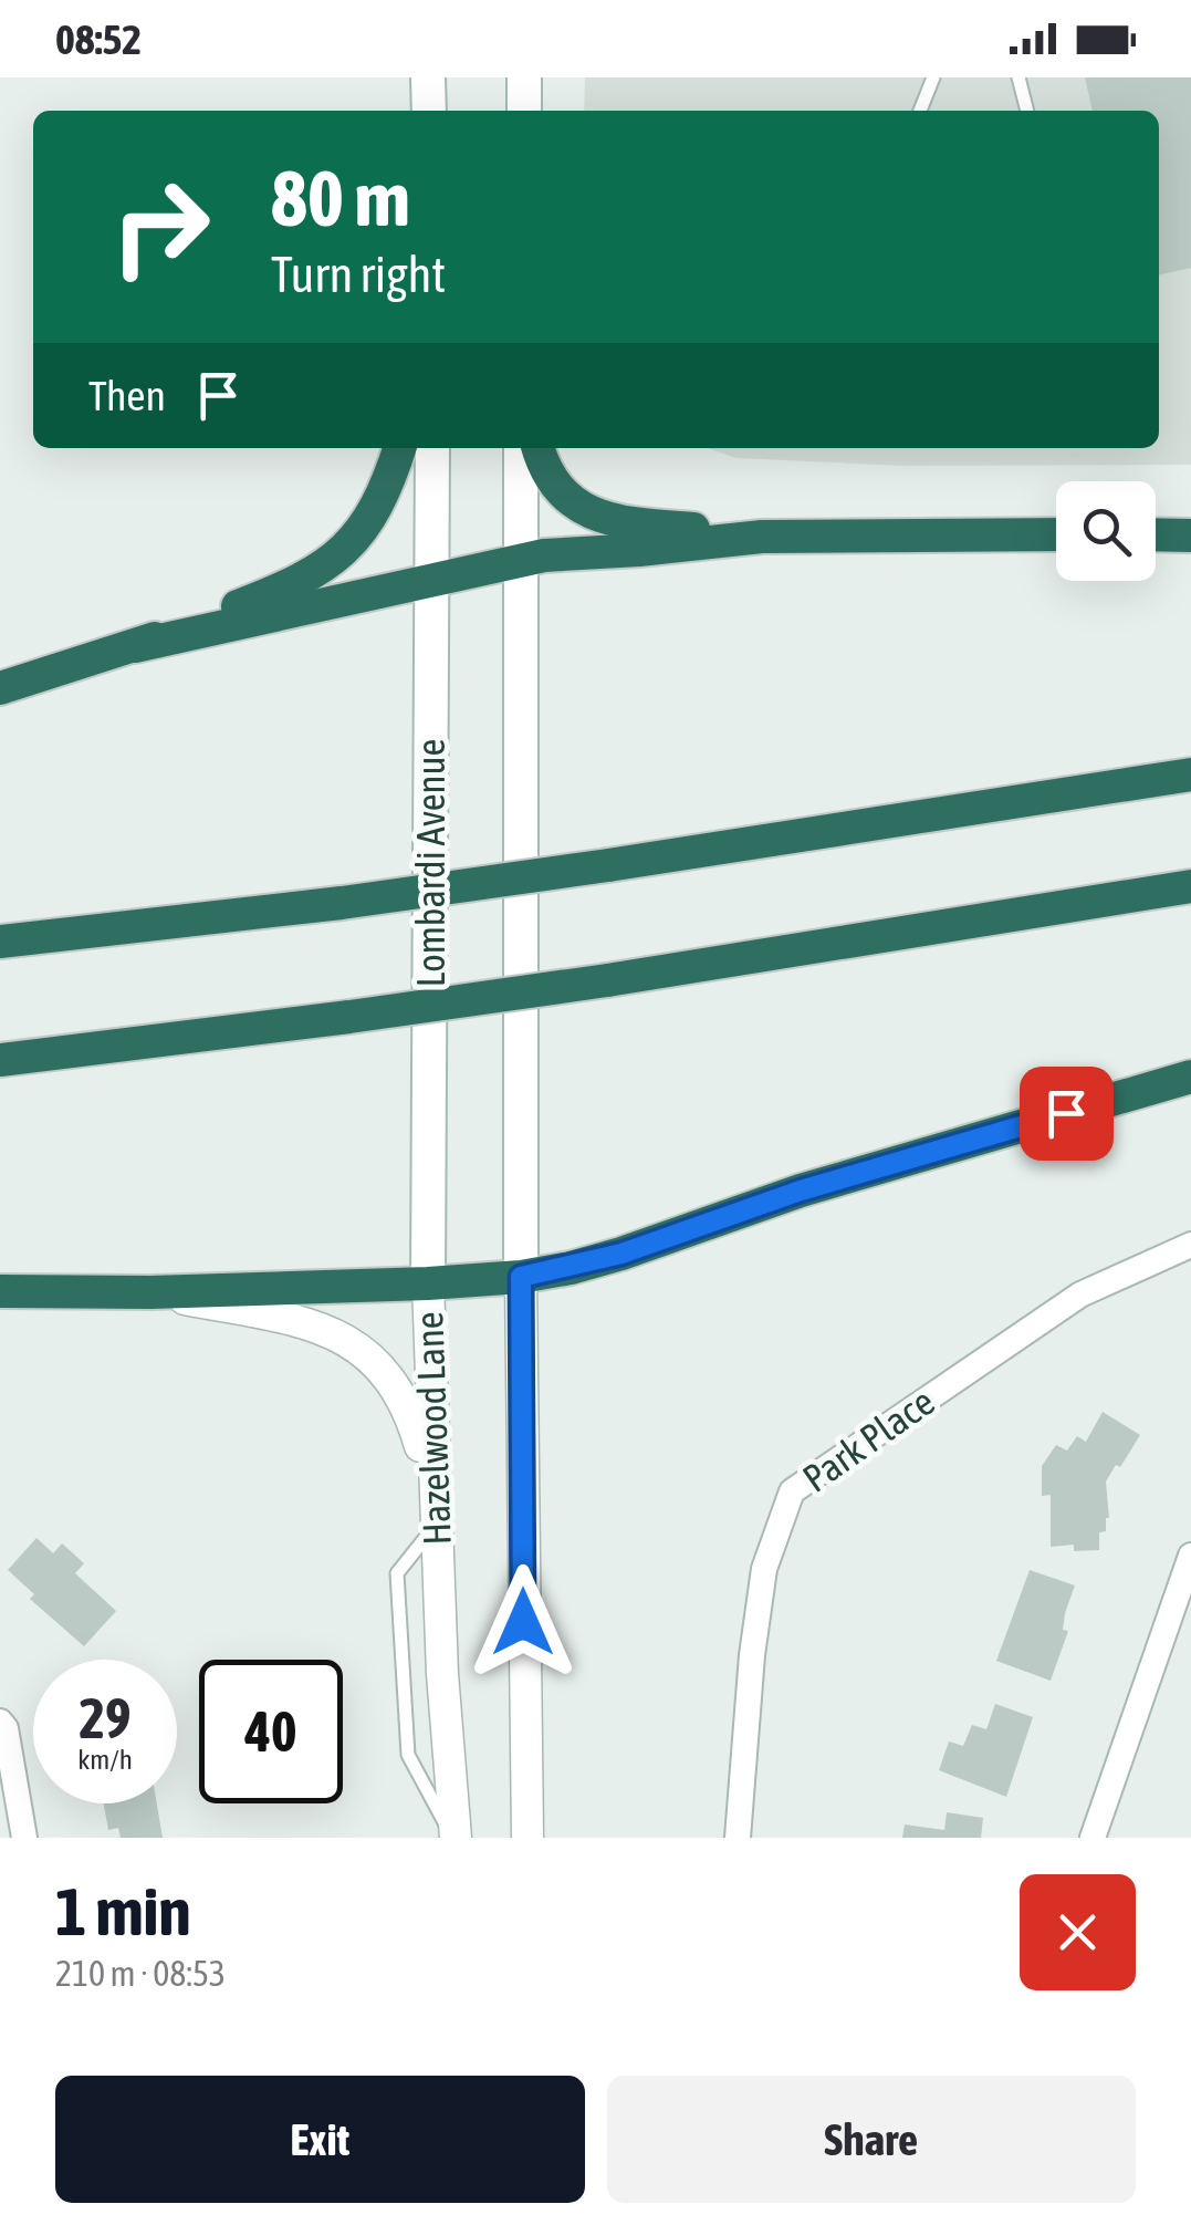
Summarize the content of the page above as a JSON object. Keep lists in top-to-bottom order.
{
  "streets": {
    "main road": ["Lombardi Avenue"],
    "street": ["Hazelwood Lane", "Park Place"]
  },
  "crossings": [
    ["Lombardi Avenue", "Hazelwood Lane"]
  ],
  "page": {
    "status": "08:52",
    "turn": ["80 m", "Turn right"],
    "then": "Then",
    "speed": "29 km/h",
    "limit": "40",
    "heading": ["1 min", "210 m · 08:53"],
    "buttons": ["Exit", "Share"]
  }
}
